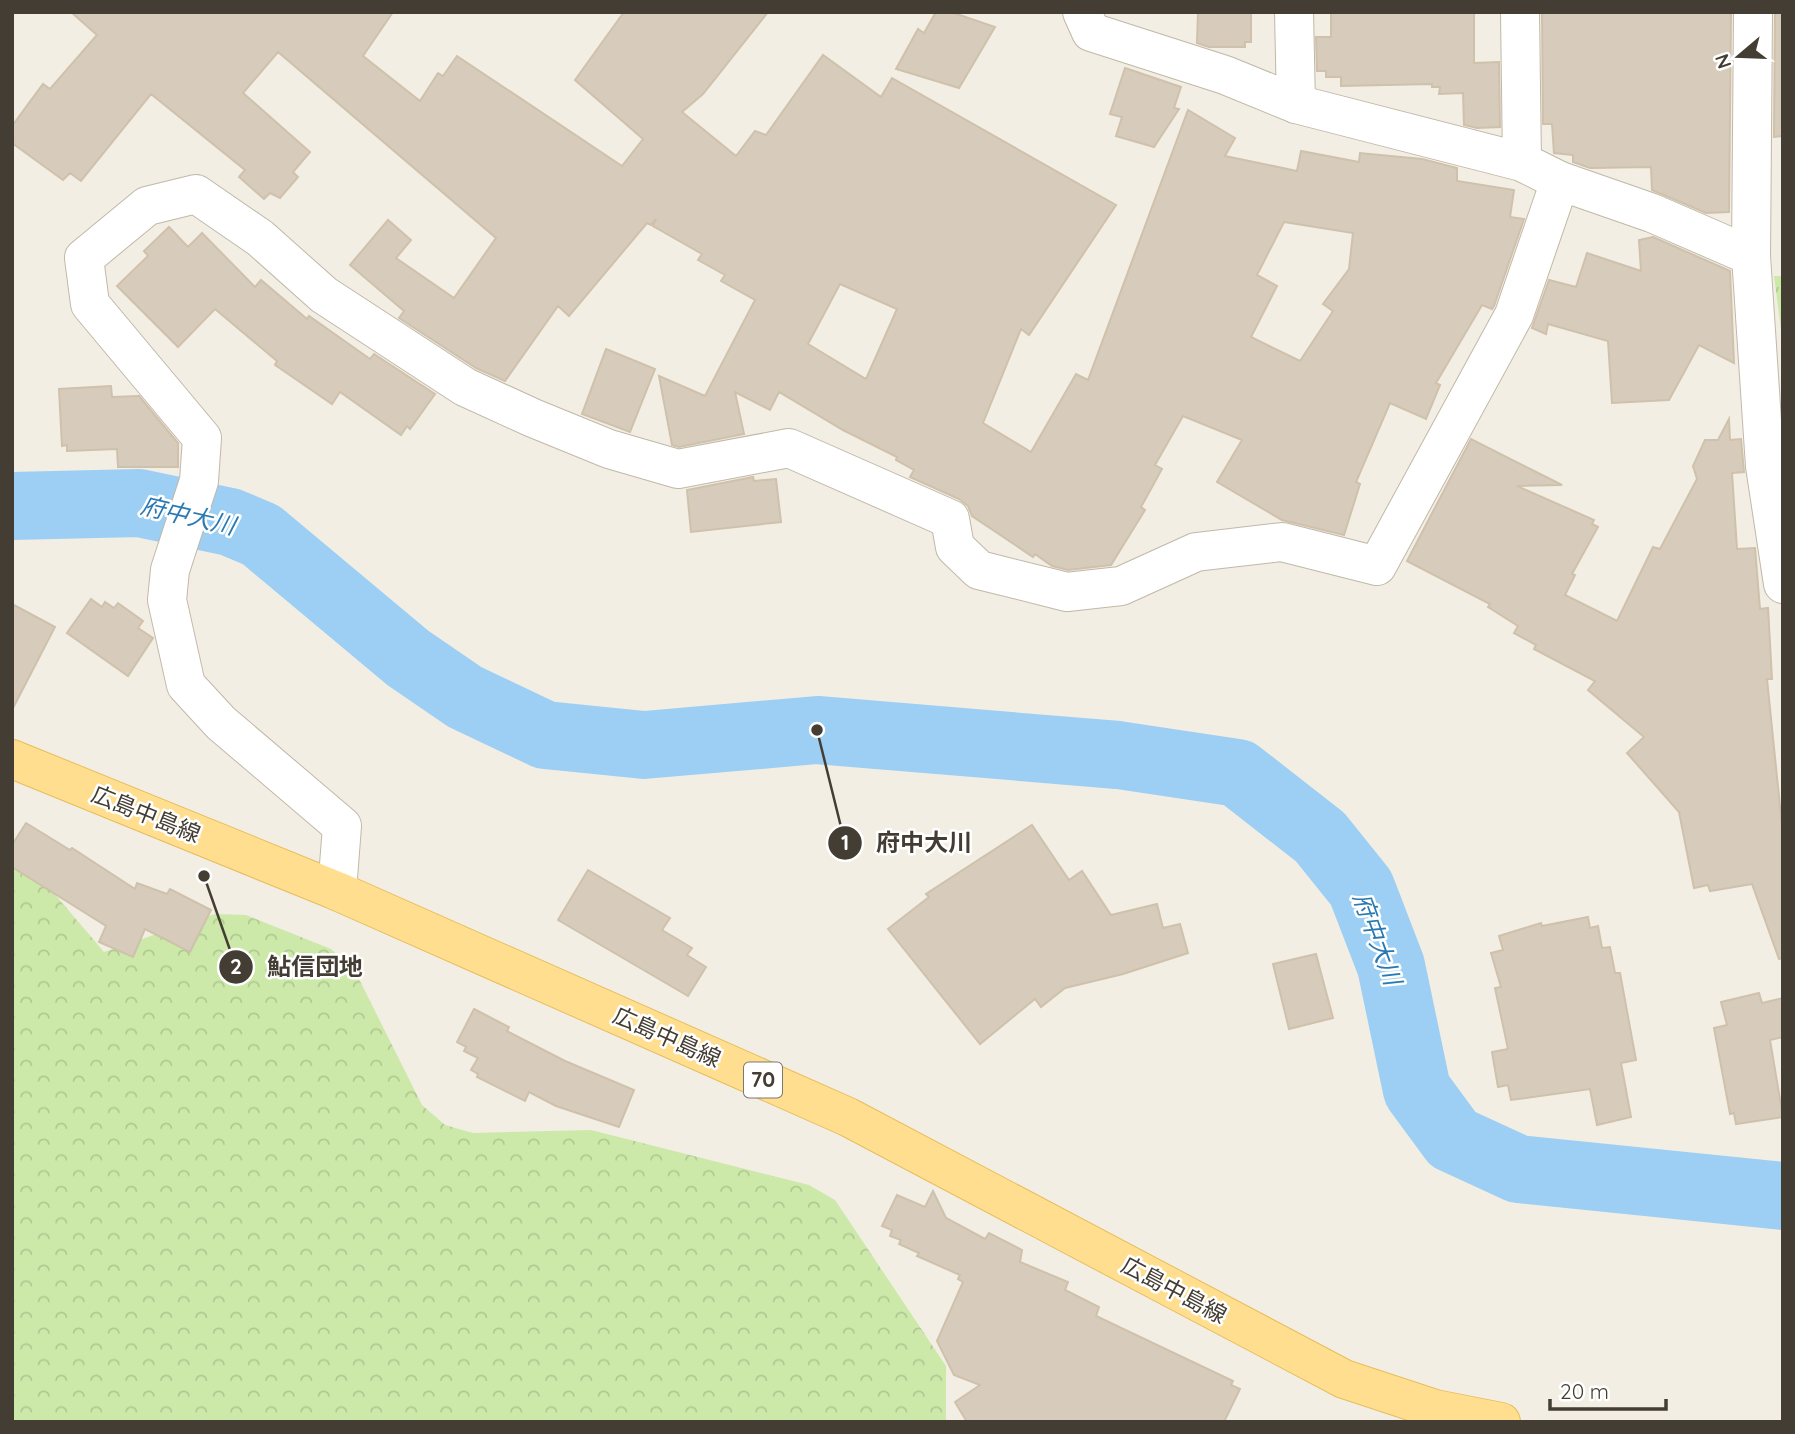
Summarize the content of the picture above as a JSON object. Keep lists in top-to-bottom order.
{
  "streets": {
    "main road": ["広島中島線", "70"]
  },
  "water": ["府中大川"],
  "places": ["府中大川", "鮎信団地"],
  "scale_bar": "20 m",
  "north": "left"
}
